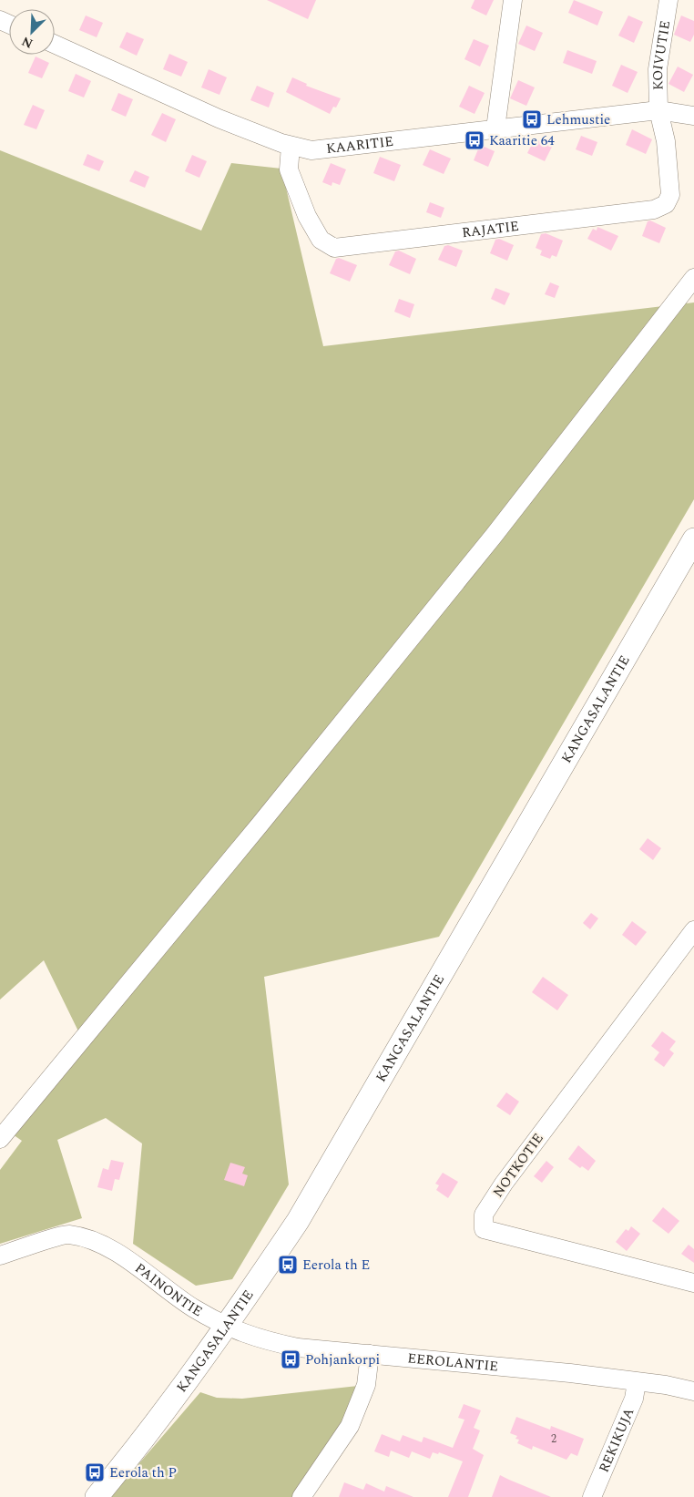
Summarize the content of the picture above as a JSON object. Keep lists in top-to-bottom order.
{
  "streets": {
    "main road": ["KANGASALANTIE"],
    "street": [
      "KOIVUTIE",
      "KAARITIE",
      "RAJATIE",
      "NOTKOTIE",
      "PAINONTIE",
      "EEROLANTIE",
      "REKIKUJA"
    ]
  },
  "crossings": [
    ["KOIVUTIE", "KAARITIE"],
    ["KOIVUTIE", "RAJATIE"],
    ["KAARITIE", "RAJATIE"],
    ["KANGASALANTIE", "PAINONTIE"],
    ["PAINONTIE", "EEROLANTIE"],
    ["EEROLANTIE", "REKIKUJA"]
  ],
  "places": {
    "bus stop": [
      "Lehmustie",
      "Kaaritie 64",
      "Eerola th E",
      "Pohjankorpi",
      "Eerola th P"
    ]
  },
  "house_numbers": ["2"],
  "north": "bottom left"
}
